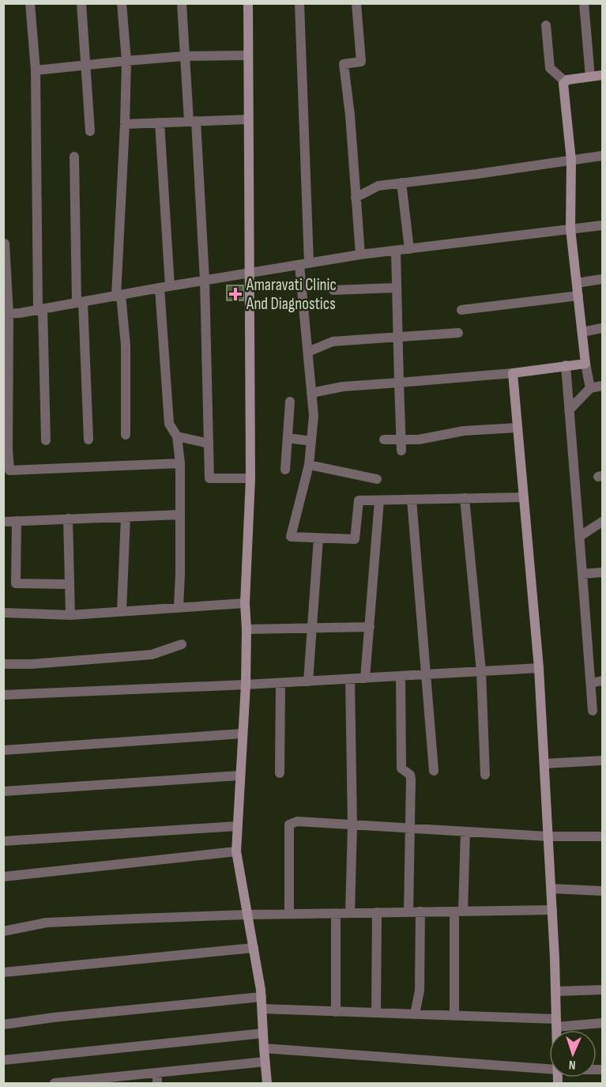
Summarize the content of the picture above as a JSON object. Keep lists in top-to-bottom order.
{
  "places": {
    "health": ["Amaravati Clinic And Diagnostics"]
  },
  "north": "bottom"
}
